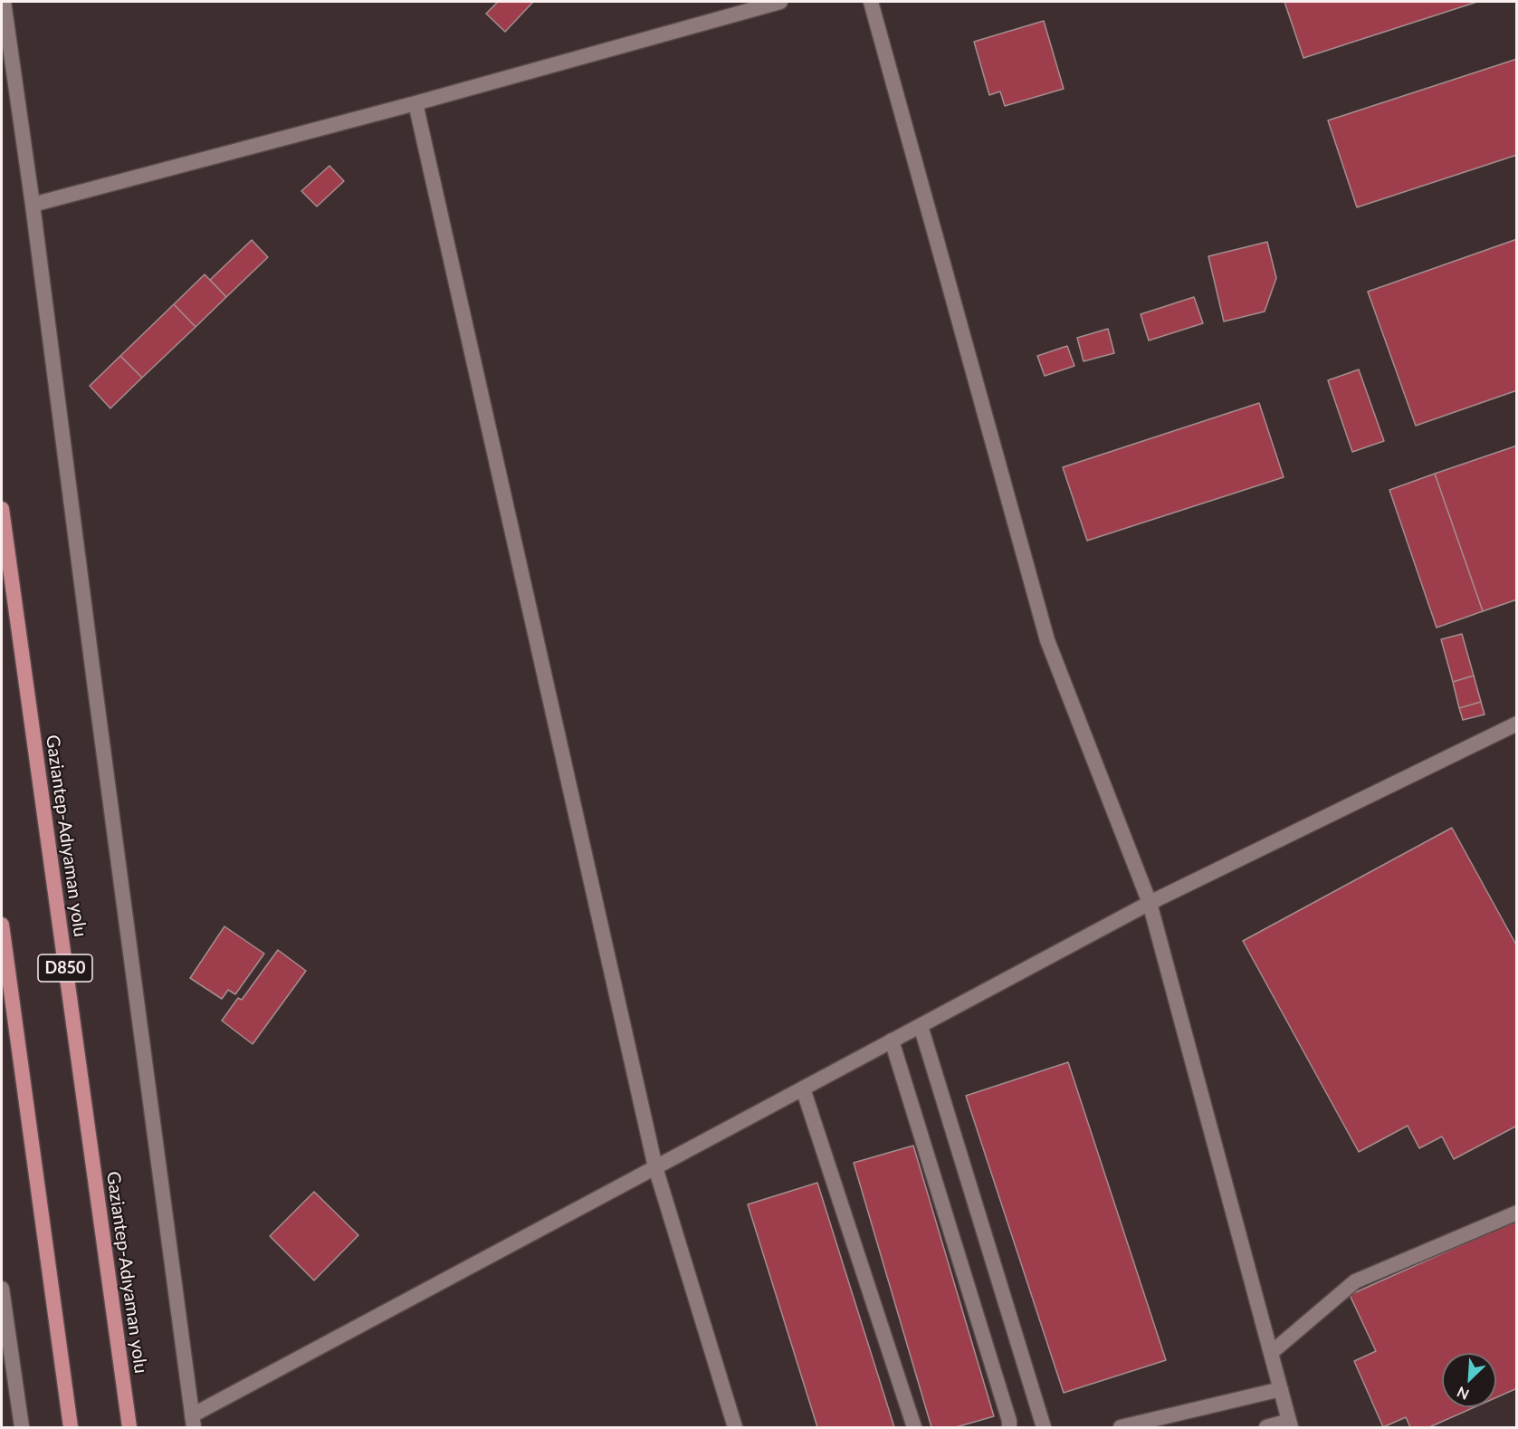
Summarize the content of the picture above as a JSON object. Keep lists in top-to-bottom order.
{
  "streets": {
    "highway": ["Gaziantep-Adıyaman yolu", "D850"]
  },
  "north": "bottom left"
}
